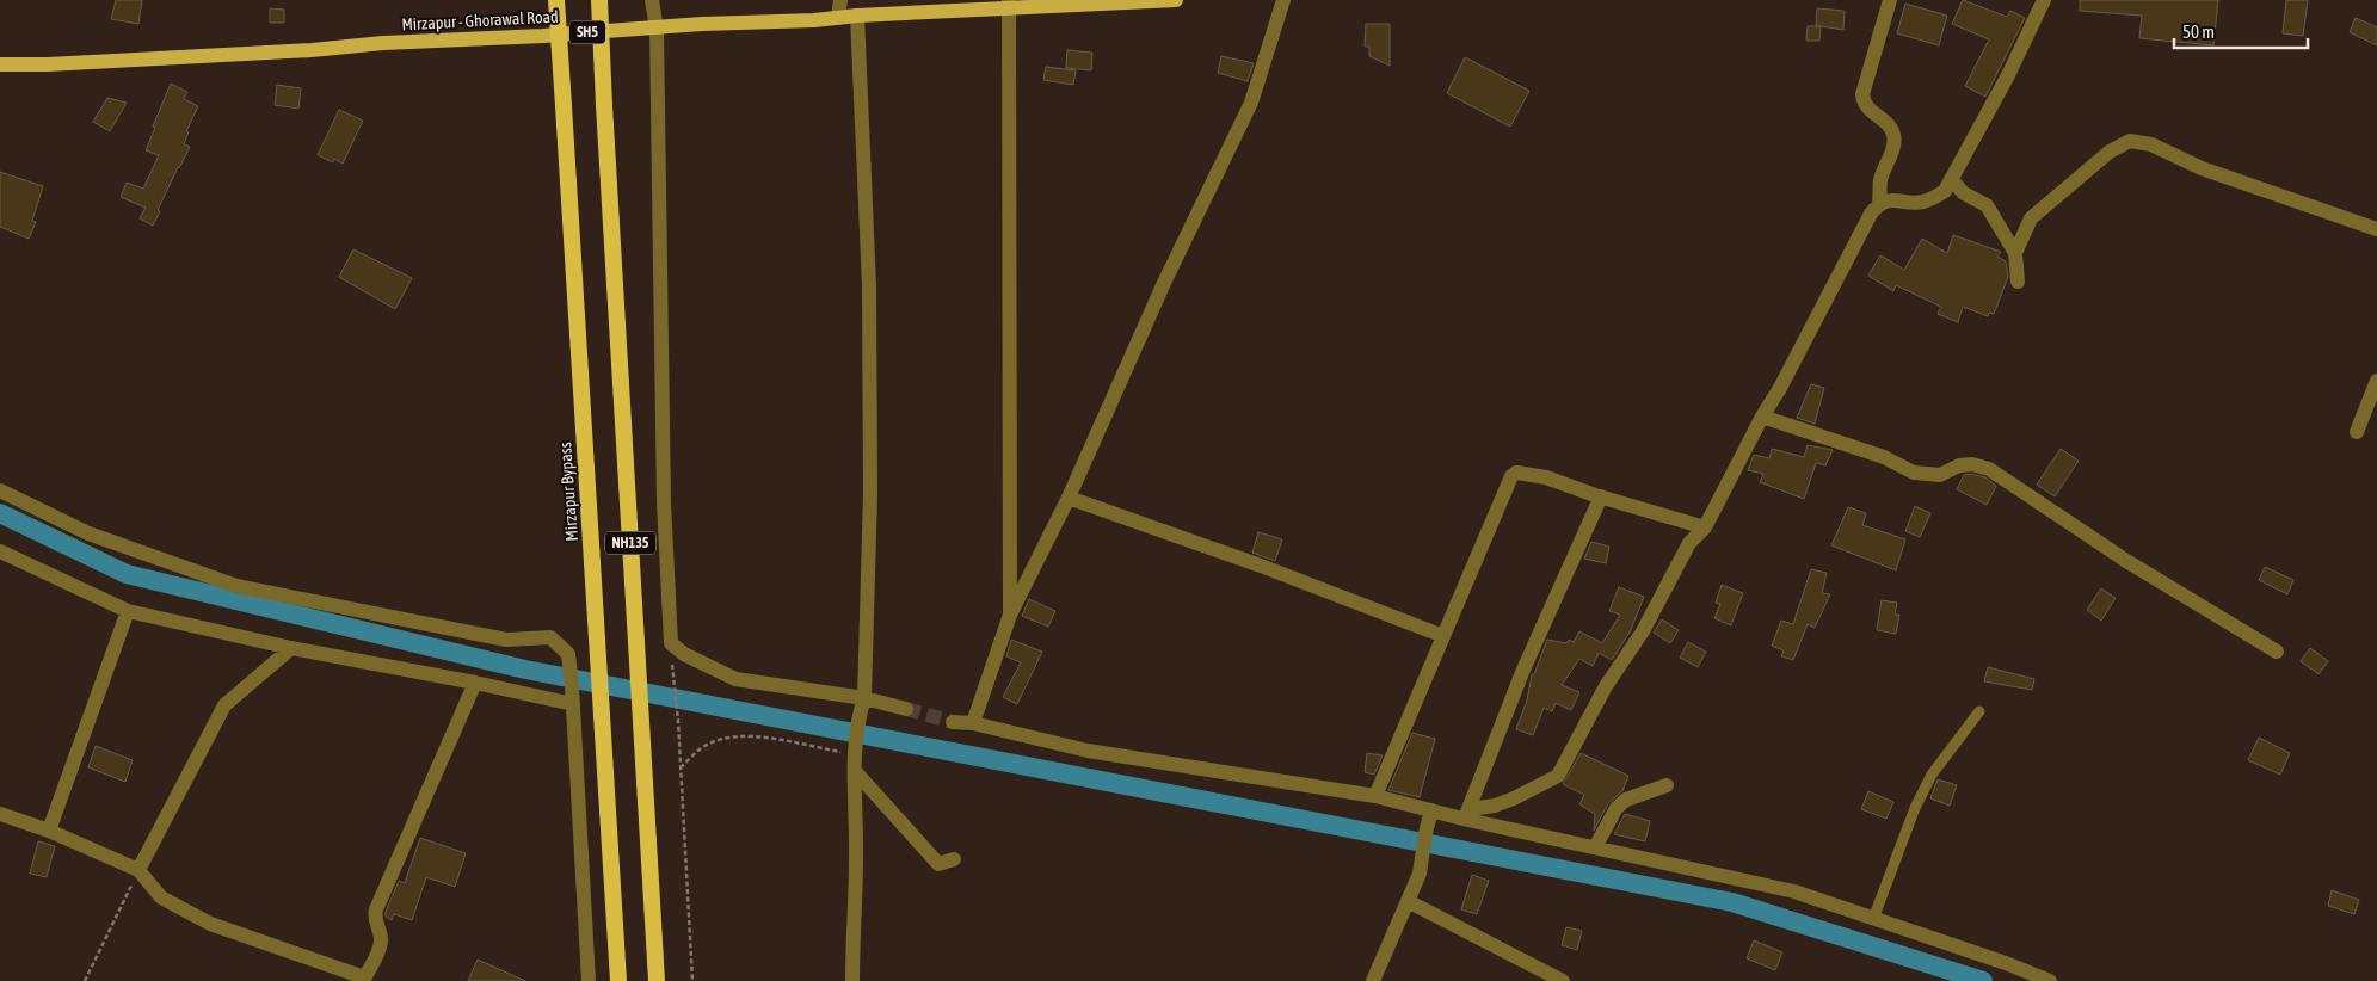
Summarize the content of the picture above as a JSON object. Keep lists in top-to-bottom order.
{
  "streets": {
    "highway": ["Mirzapur Bypass", "NH135"],
    "main road": ["Mirzapur - Ghorawal Road", "SH5"]
  },
  "scale_bar": "50 m"
}
